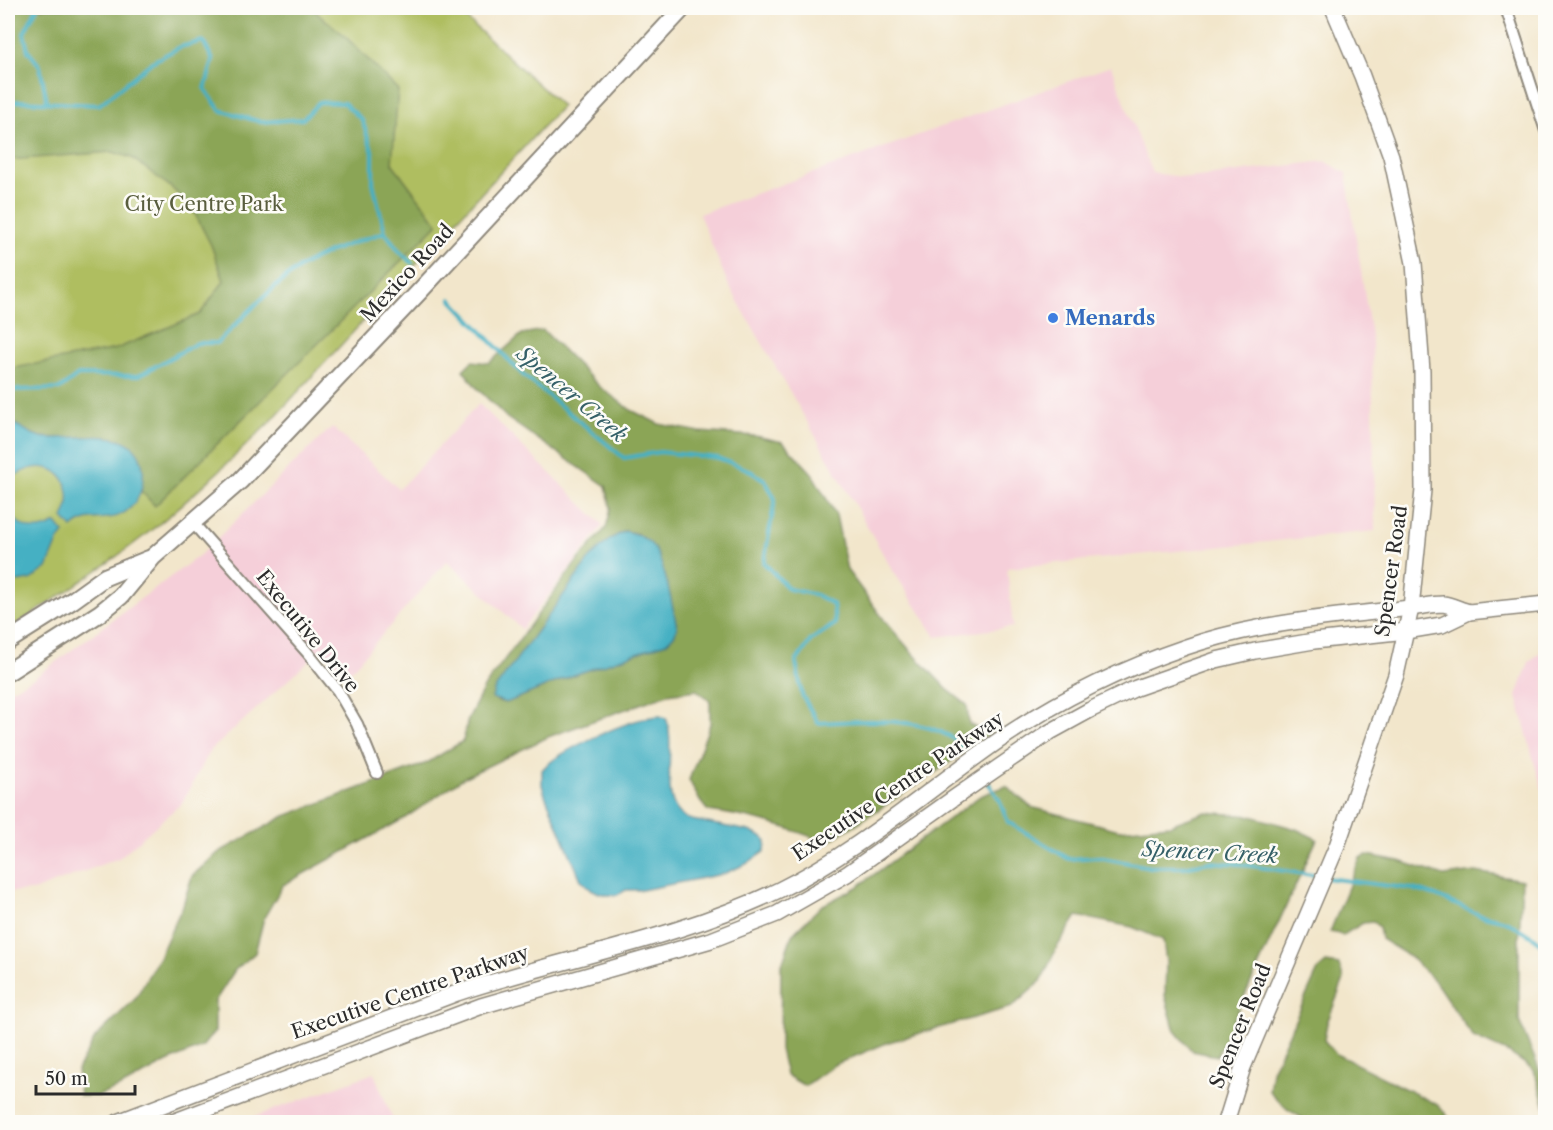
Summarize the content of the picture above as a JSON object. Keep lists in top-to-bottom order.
{
  "streets": {
    "main road": ["Mexico Road"],
    "street": ["Spencer Road", "Executive Drive", "Executive Centre Parkway"]
  },
  "crossings": [
    ["Mexico Road", "Executive Drive"],
    ["Spencer Road", "Executive Centre Parkway"]
  ],
  "water": ["Spencer Creek"],
  "parks": ["City Centre Park"],
  "places": ["Menards"],
  "scale_bar": "50 m"
}
